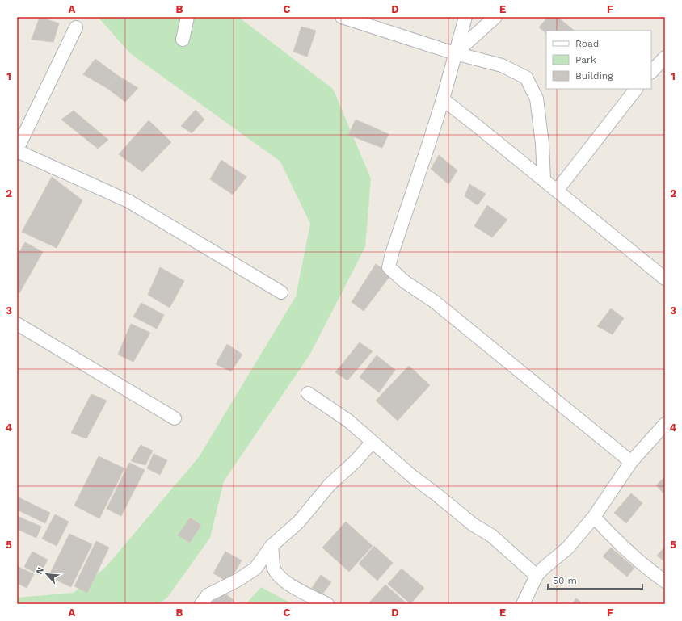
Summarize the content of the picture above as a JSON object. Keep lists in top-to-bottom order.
{
  "legend": ["Road", "Park", "Building"],
  "scale_bar": "50 m",
  "north": "top left",
  "grid": {
    "columns": [
      "A",
      "B",
      "C",
      "D",
      "E",
      "F"
    ],
    "rows": [
      "1",
      "2",
      "3",
      "4",
      "5"
    ]
  }
}
